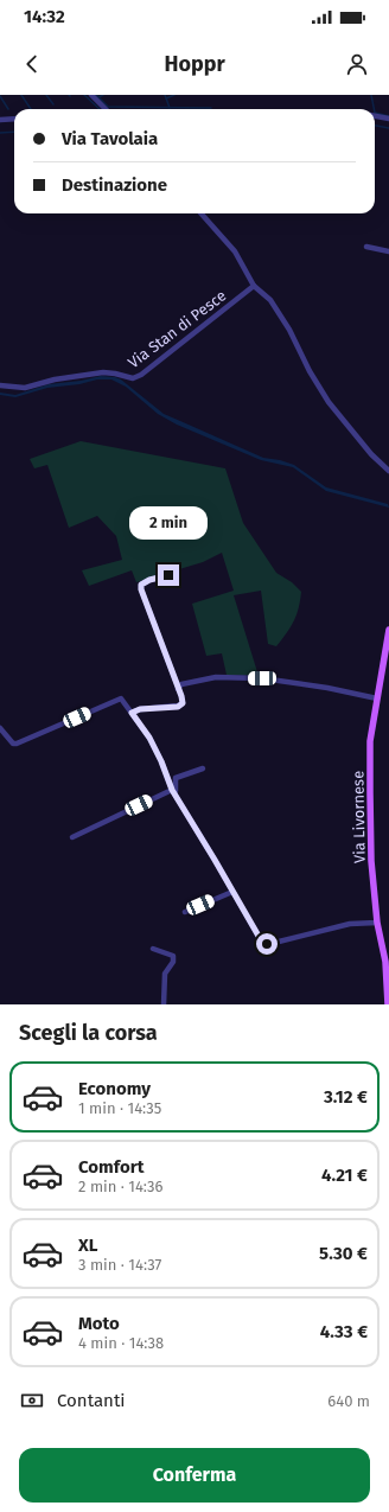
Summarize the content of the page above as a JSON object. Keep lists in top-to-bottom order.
{
  "streets": {
    "main road": ["Via Livornese"],
    "street": ["Via Stan di Pesce"]
  },
  "page": {
    "status": "14:32",
    "header": "Hoppr",
    "banner": ["Via Tavolaia", "Destinazione"],
    "bubble": "2 min",
    "heading": "Scegli la corsa",
    "list": [
      {
        "name": "Economy",
        "note": "1 min · 14:35",
        "value": "3.12 €"
      },
      {
        "name": "Comfort",
        "note": "2 min · 14:36",
        "value": "4.21 €"
      },
      {
        "name": "XL",
        "note": "3 min · 14:37",
        "value": "5.30 €"
      },
      {
        "name": "Moto",
        "note": "4 min · 14:38",
        "value": "4.33 €"
      }
    ],
    "pay": ["Contanti", "640 m"],
    "buttons": "Conferma"
  }
}
